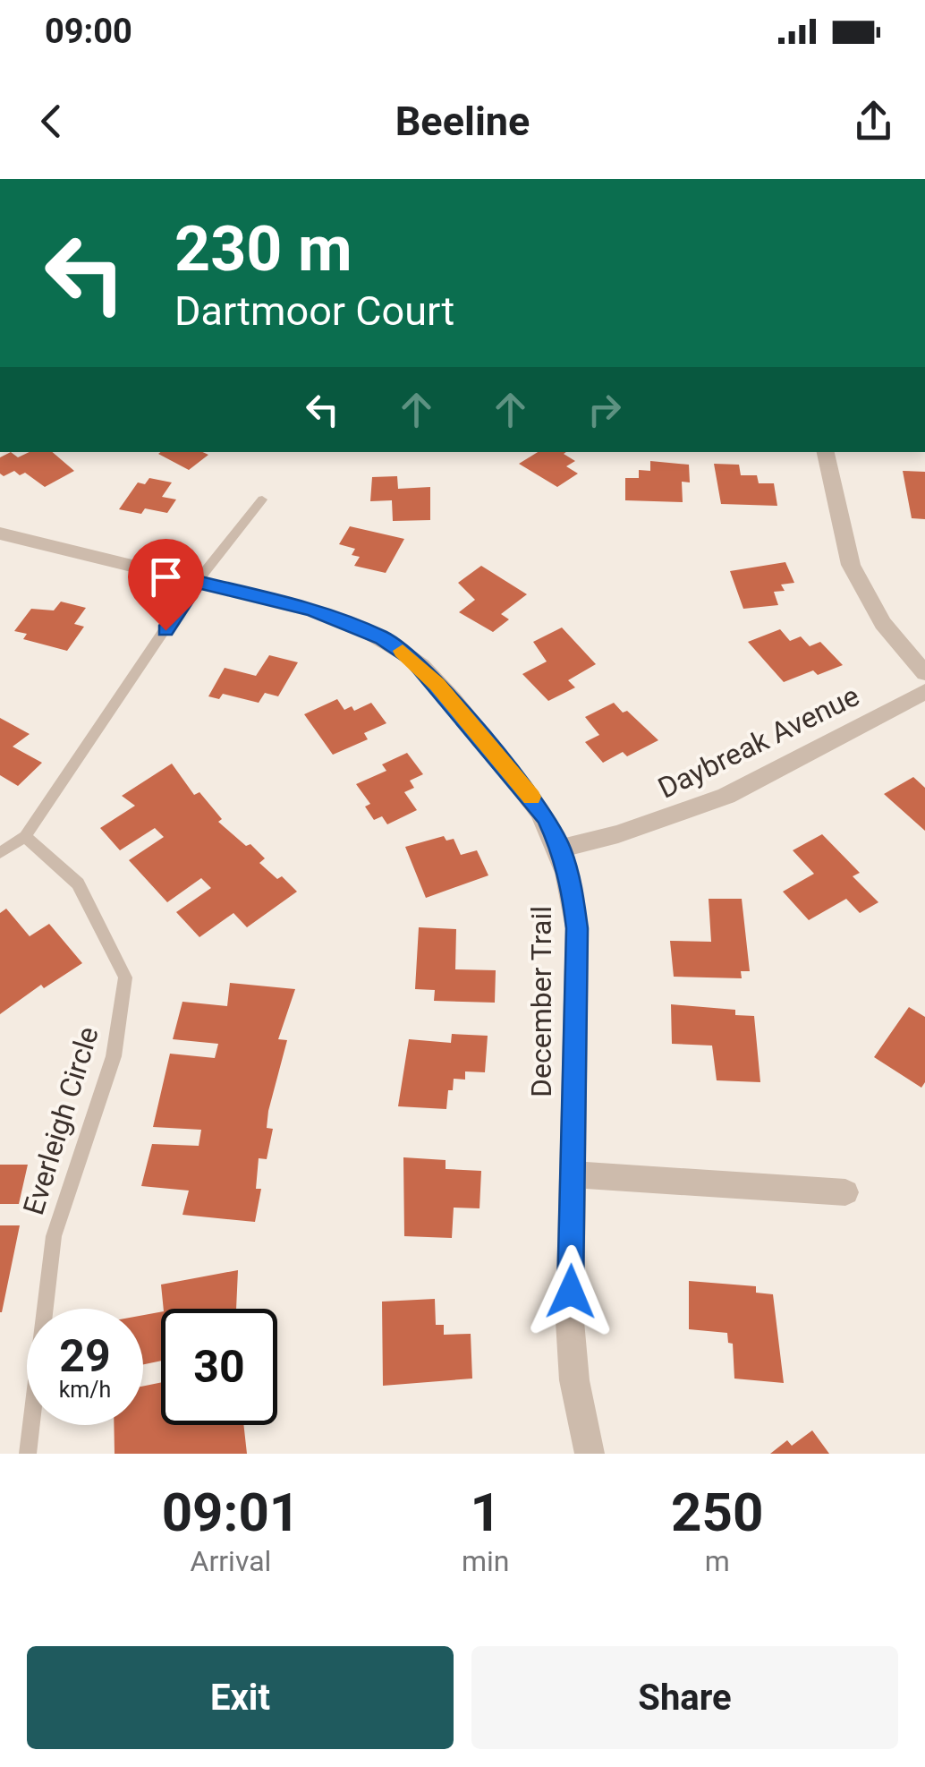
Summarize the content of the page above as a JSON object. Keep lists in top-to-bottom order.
{
  "streets": {
    "street": ["Daybreak Avenue", "December Trail"],
    "lane": ["Everleigh Circle"]
  },
  "crossings": [
    ["Daybreak Avenue", "December Trail"]
  ],
  "page": {
    "status": "09:00",
    "header": "Beeline",
    "turn": ["230 m", "Dartmoor Court"],
    "speed": "29 km/h",
    "limit": "30",
    "eta": [
      "09:01",
      "Arrival",
      "1",
      "min",
      "250",
      "m"
    ],
    "buttons": ["Exit", "Share"]
  }
}
